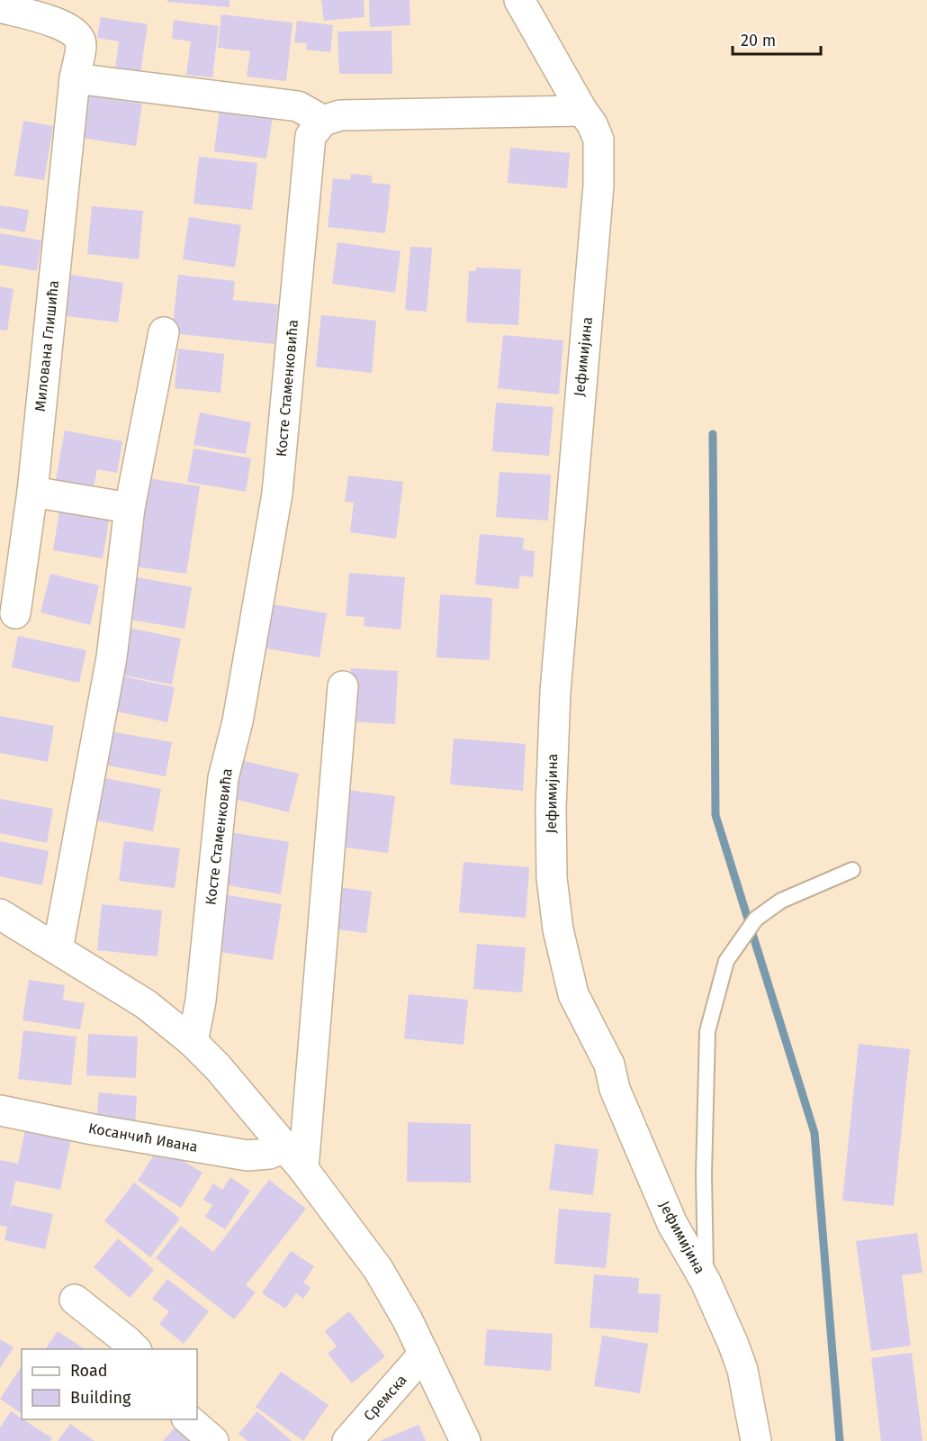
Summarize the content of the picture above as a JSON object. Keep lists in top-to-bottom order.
{
  "streets": {
    "street": [
      "Милована Глишића",
      "Јефимијина",
      "Косте Стаменковића",
      "Косанчић Ивана",
      "Сремска"
    ]
  },
  "legend": ["Road", "Building"],
  "scale_bar": "20 m"
}
